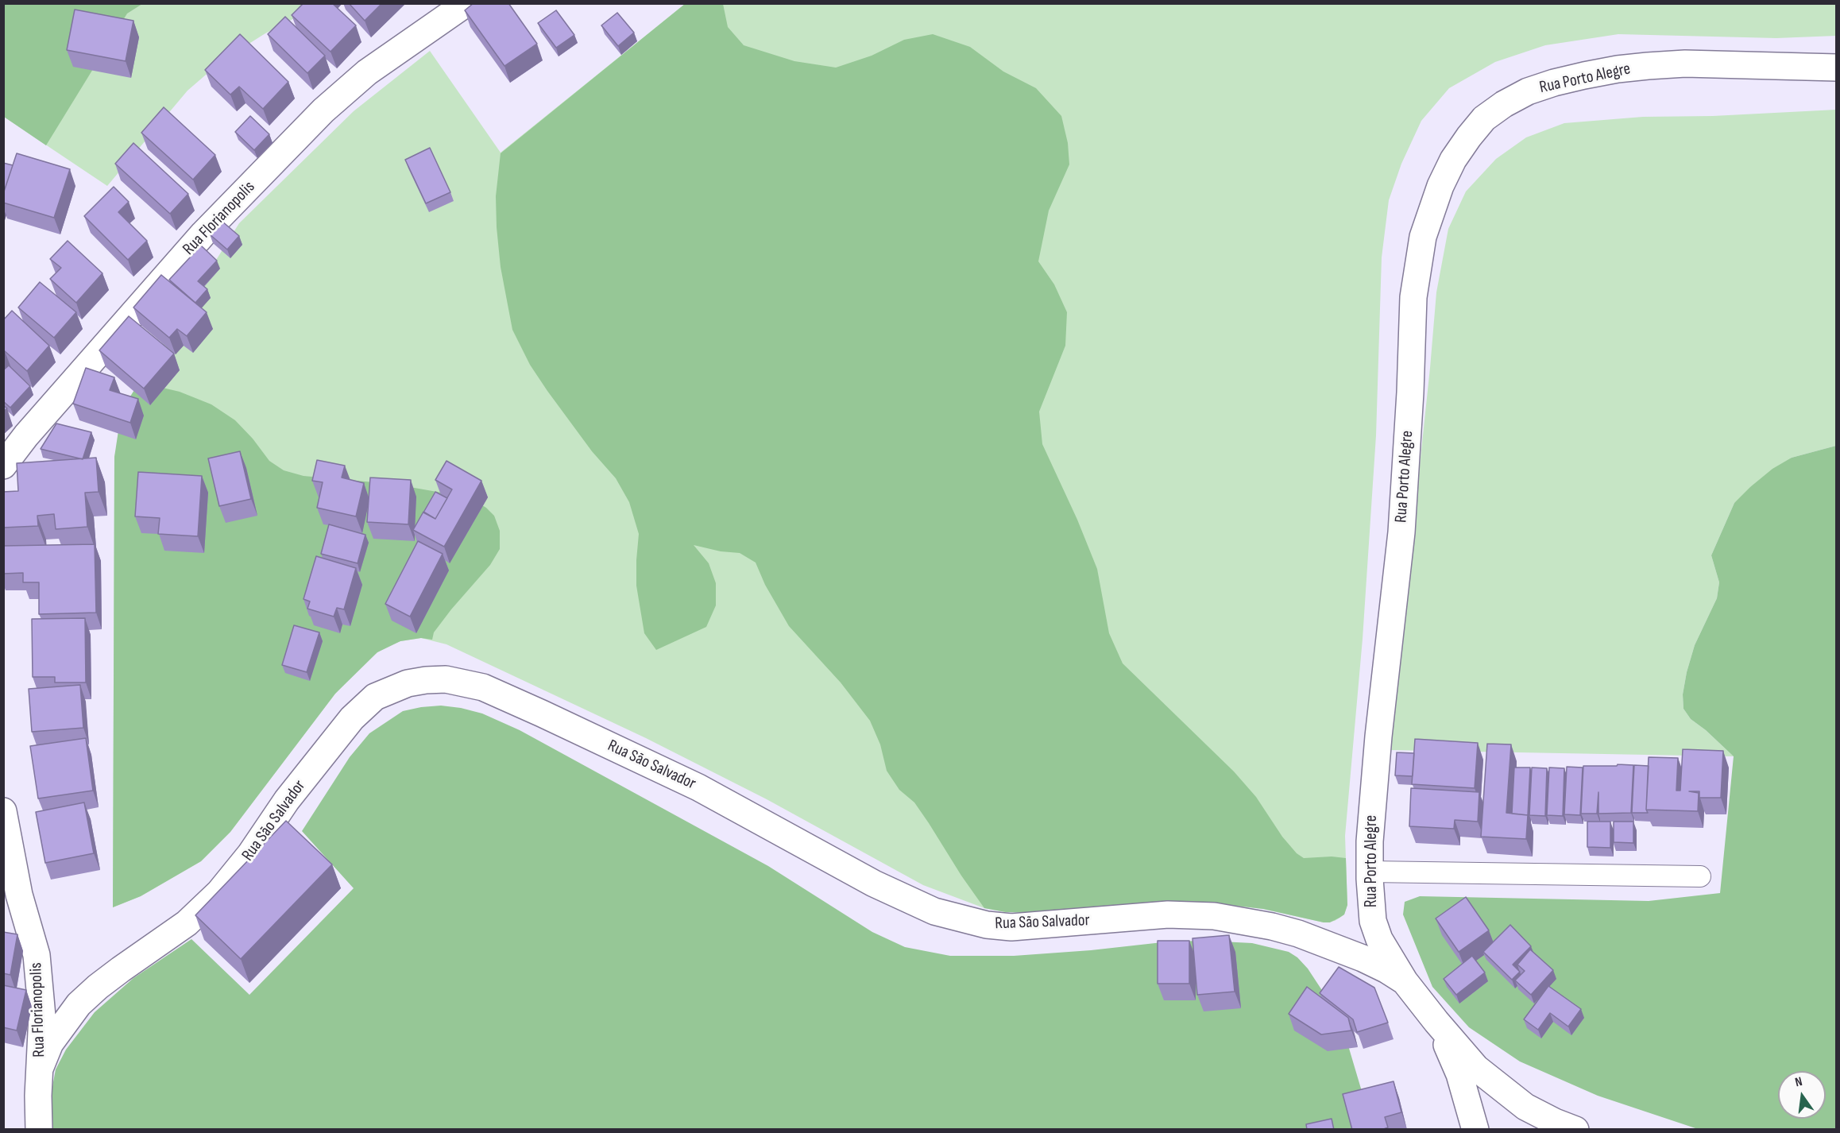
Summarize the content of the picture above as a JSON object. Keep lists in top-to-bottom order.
{
  "streets": {
    "street": ["Rua Porto Alegre", "Rua Florianopolis", "Rua São Salvador"]
  },
  "crossings": [
    ["Rua Porto Alegre", "Rua São Salvador"],
    ["Rua Florianopolis", "Rua São Salvador"]
  ],
  "north": "top"
}
